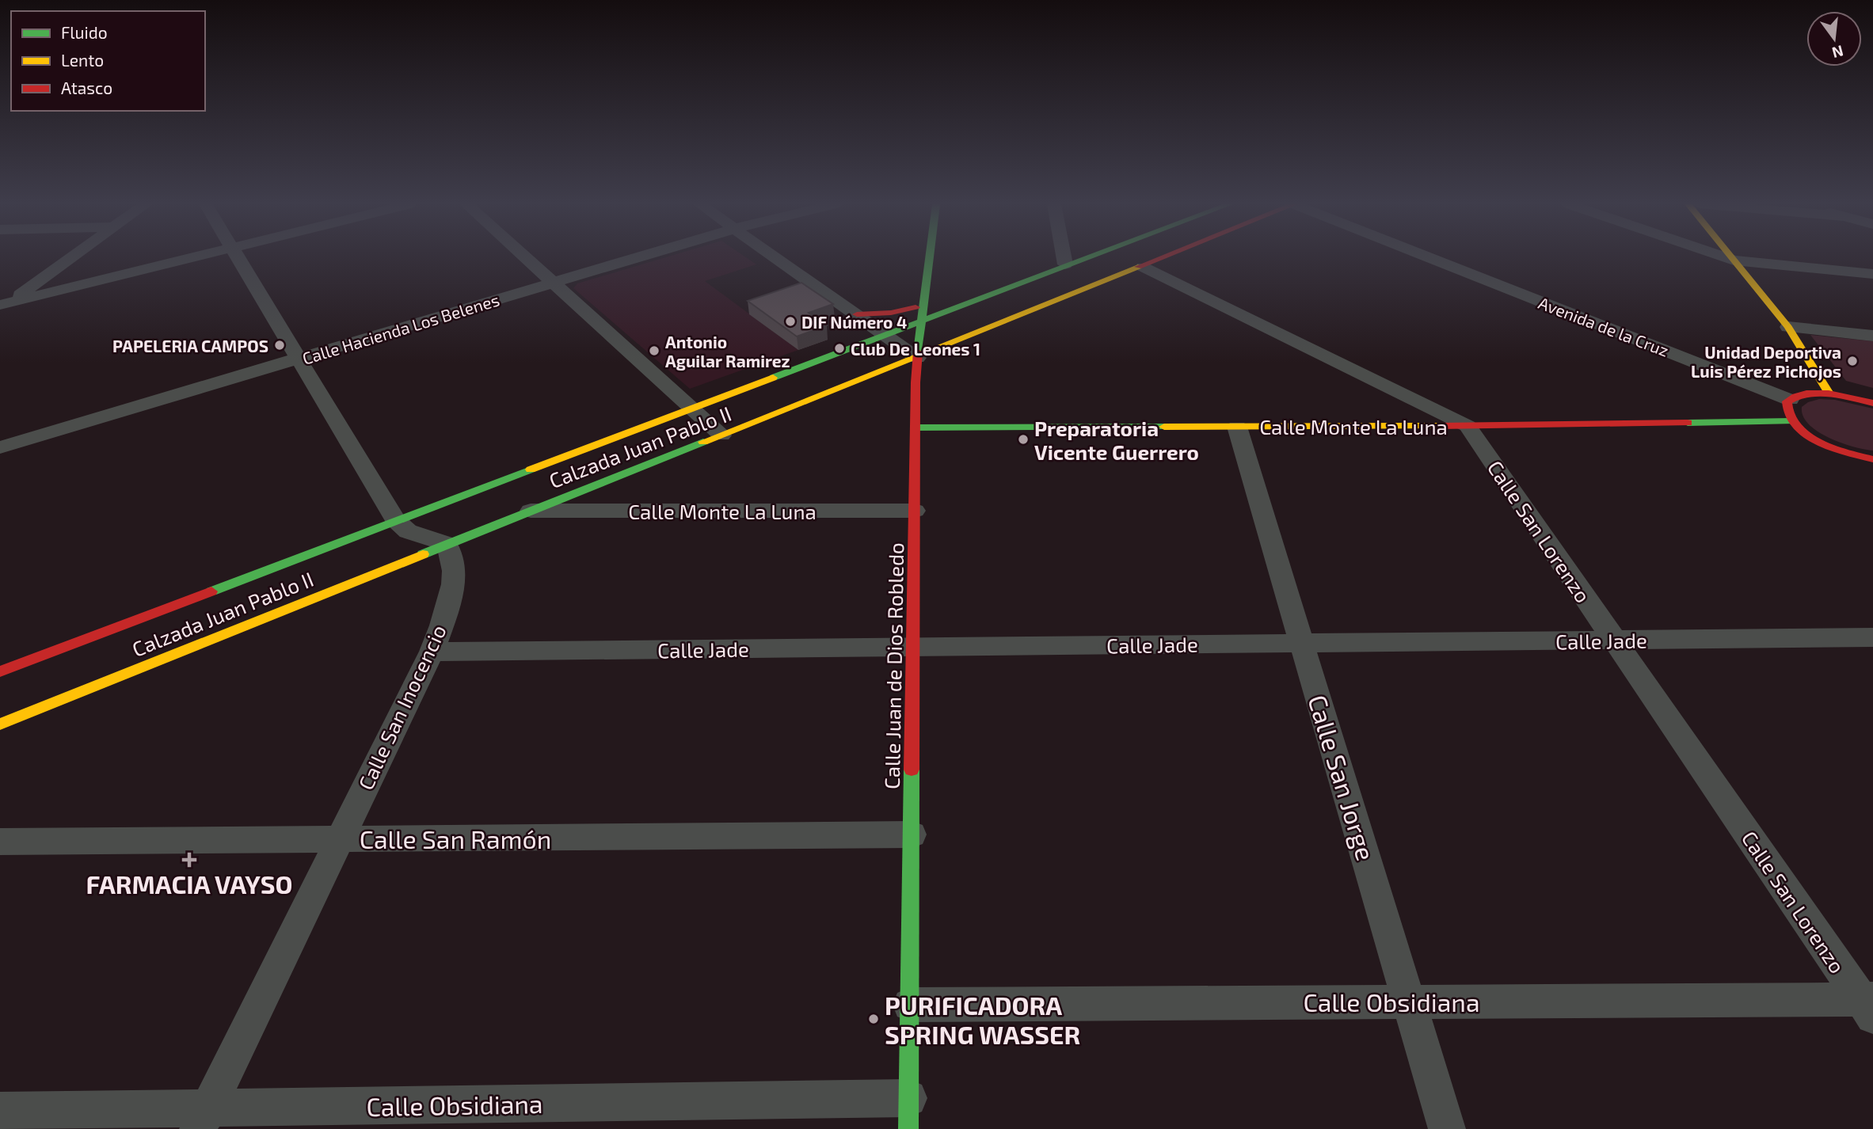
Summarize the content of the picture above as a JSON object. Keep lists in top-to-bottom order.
{
  "streets": {
    "main road": ["Calle Monte La Luna", "Calzada Juan Pablo II", "Calle Juan de Dios Robledo"],
    "street": [
      "Avenida de la Cruz",
      "Calle Hacienda Los Belenes",
      "Calle San Lorenzo",
      "Calle Jade",
      "Calle San Inocencio",
      "Calle San Jorge",
      "Calle San Ramón",
      "Calle Obsidiana"
    ]
  },
  "crossings": [
    ["Calle Monte La Luna", "Calzada Juan Pablo II"],
    ["Calle Monte La Luna", "Calle San Lorenzo"],
    ["Calle Monte La Luna", "Calle Juan de Dios Robledo"],
    ["Calle Monte La Luna", "Calle San Jorge"],
    ["Calzada Juan Pablo II", "Calle San Lorenzo"],
    ["Calzada Juan Pablo II", "Calle Juan de Dios Robledo"],
    ["Calzada Juan Pablo II", "Calle San Inocencio"],
    ["Calle San Lorenzo", "Calle Jade"],
    ["Calle San Lorenzo", "Calle Obsidiana"],
    ["Calle Jade", "Calle Juan de Dios Robledo"],
    ["Calle Jade", "Calle San Inocencio"],
    ["Calle Jade", "Calle San Jorge"],
    ["Calle Juan de Dios Robledo", "Calle San Ramón"],
    ["Calle Juan de Dios Robledo", "Calle Obsidiana"],
    ["Calle San Inocencio", "Calle San Ramón"],
    ["Calle San Inocencio", "Calle Obsidiana"],
    ["Calle San Jorge", "Calle Obsidiana"]
  ],
  "places": {
    "other": [
      "DIF Número 4",
      "PAPELERIA CAMPOS",
      "Club De Leones 1",
      "Antonio Aguilar Ramirez",
      "Unidad Deportiva Luis Pérez Pichojos",
      "Preparatoria Vicente Guerrero",
      "PURIFICADORA SPRING WASSER"
    ],
    "health": ["FARMACIA VAYSO"]
  },
  "legend": ["Fluido", "Lento", "Atasco"],
  "north": "bottom"
}
